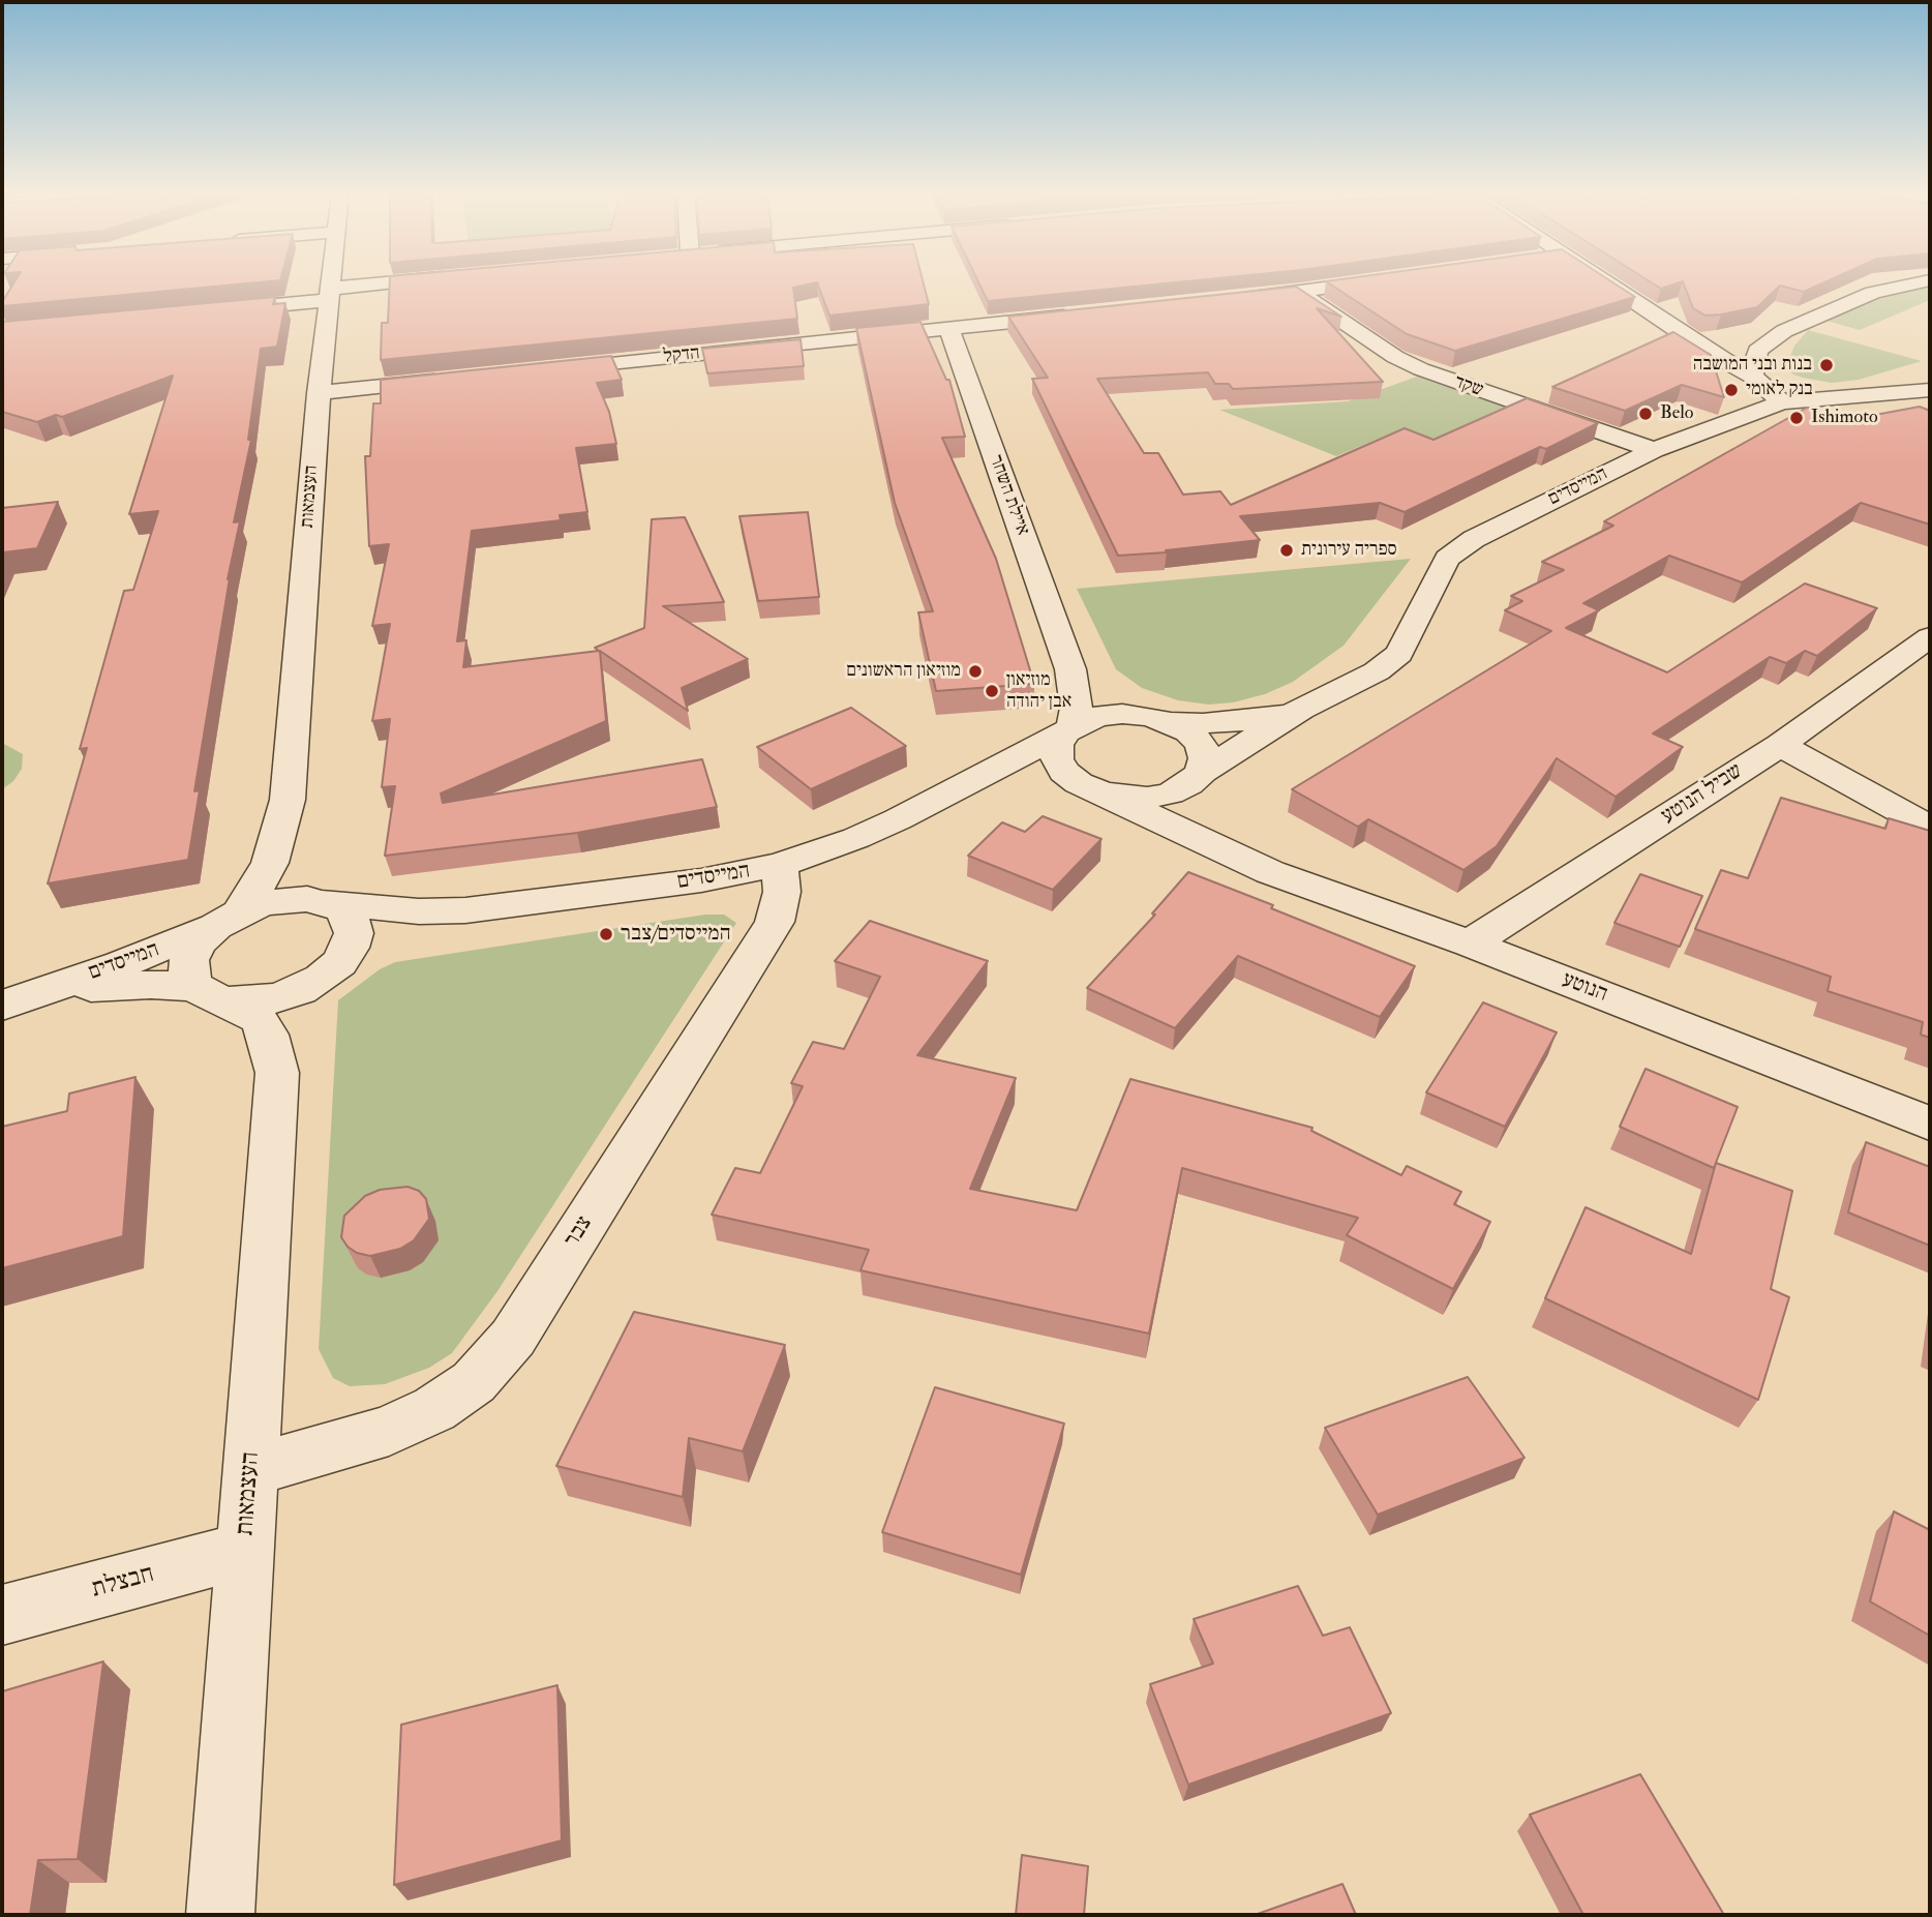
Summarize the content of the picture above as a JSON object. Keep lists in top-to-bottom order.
{
  "streets": {
    "street": [
      "הדקל",
      "שקד",
      "המייסדים",
      "איילת השחר",
      "העצמאות",
      "שביל הנוטע",
      "הנוטע",
      "צבר",
      "חבצלת"
    ]
  },
  "crossings": [
    ["הדקל", "איילת השחר"],
    ["שקד", "המייסדים"],
    ["המייסדים", "איילת השחר"],
    ["המייסדים", "העצמאות"],
    ["המייסדים", "הנוטע"],
    ["המייסדים", "צבר"],
    ["איילת השחר", "הנוטע"],
    ["העצמאות", "צבר"],
    ["העצמאות", "חבצלת"],
    ["שביל הנוטע", "הנוטע"]
  ],
  "places": [
    "בנות ובני המושבה",
    "בנק לאומי",
    "Belo",
    "Ishimoto",
    "ספריה עירונית",
    "מוזיאון הראשונים",
    "מוזיאון אבן יהודה",
    "המייסדים/צבר"
  ]
}
